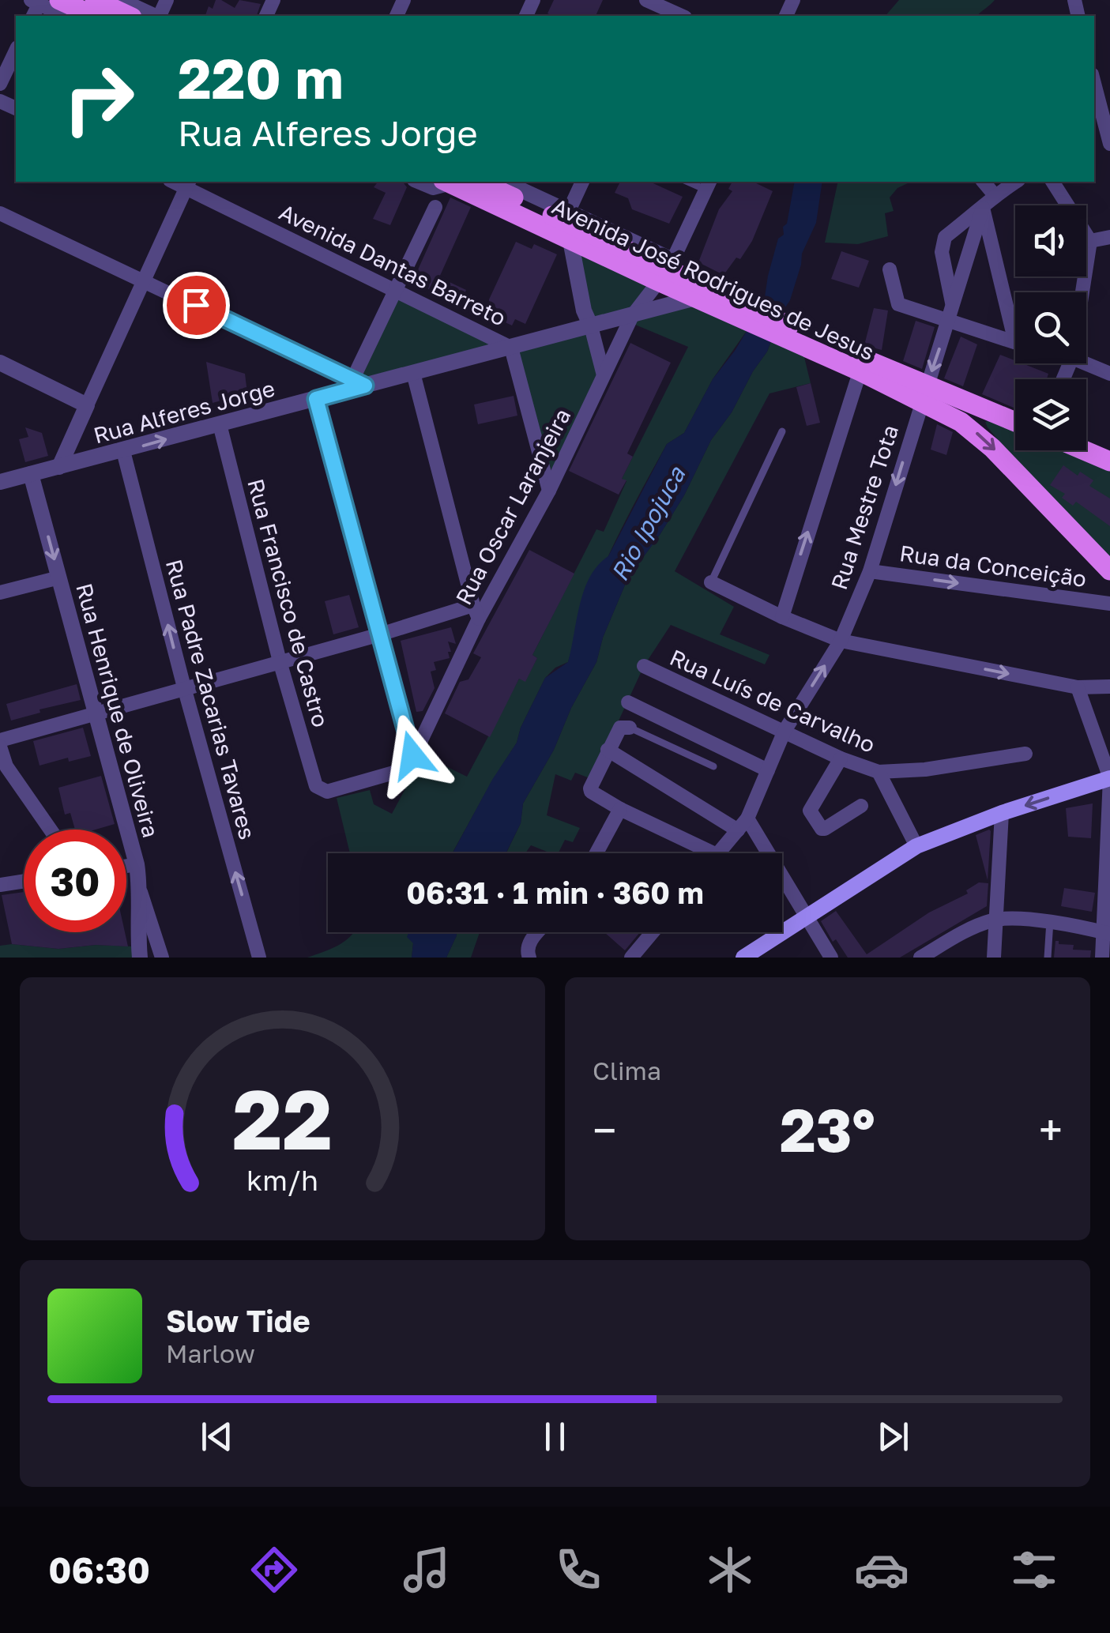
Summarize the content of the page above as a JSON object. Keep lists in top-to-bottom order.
{
  "streets": {
    "main road": ["Avenida José Rodrigues de Jesus"],
    "street": [
      "Avenida Dantas Barreto",
      "Rua Alferes Jorge",
      "Rua Oscar Laranjeira",
      "Rua Mestre Tota",
      "Rua da Conceição",
      "Rua Francisco de Castro",
      "Rua Padre Zacarias Tavares",
      "Rua Luís de Carvalho",
      "Rua Henrique de Oliveira"
    ]
  },
  "crossings": [
    ["Avenida Dantas Barreto", "Rua Alferes Jorge"],
    ["Avenida José Rodrigues de Jesus", "Rua Alferes Jorge"],
    ["Avenida José Rodrigues de Jesus", "Rua Oscar Laranjeira"],
    ["Avenida José Rodrigues de Jesus", "Rua Mestre Tota"],
    ["Rua Alferes Jorge", "Rua Oscar Laranjeira"],
    ["Rua Alferes Jorge", "Rua Francisco de Castro"],
    ["Rua Alferes Jorge", "Rua Padre Zacarias Tavares"],
    ["Rua Alferes Jorge", "Rua Henrique de Oliveira"],
    ["Rua Oscar Laranjeira", "Rua Francisco de Castro"],
    ["Rua Mestre Tota", "Rua da Conceição"],
    ["Rua Mestre Tota", "Rua Luís de Carvalho"]
  ],
  "one_way": ["Rua Padre Zacarias Tavares"],
  "water": ["Rio Ipojuca"],
  "page": {
    "turn": ["220 m", "Rua Alferes Jorge"],
    "limit": "30",
    "trip": "06:31 · 1 min · 360 m",
    "tile": "Clima",
    "heat": ["−", "23°", "+"],
    "song": ["Slow Tide", "Marlow"],
    "tabs": "06:30",
    "gauge": ["22", "km/h"]
  }
}
